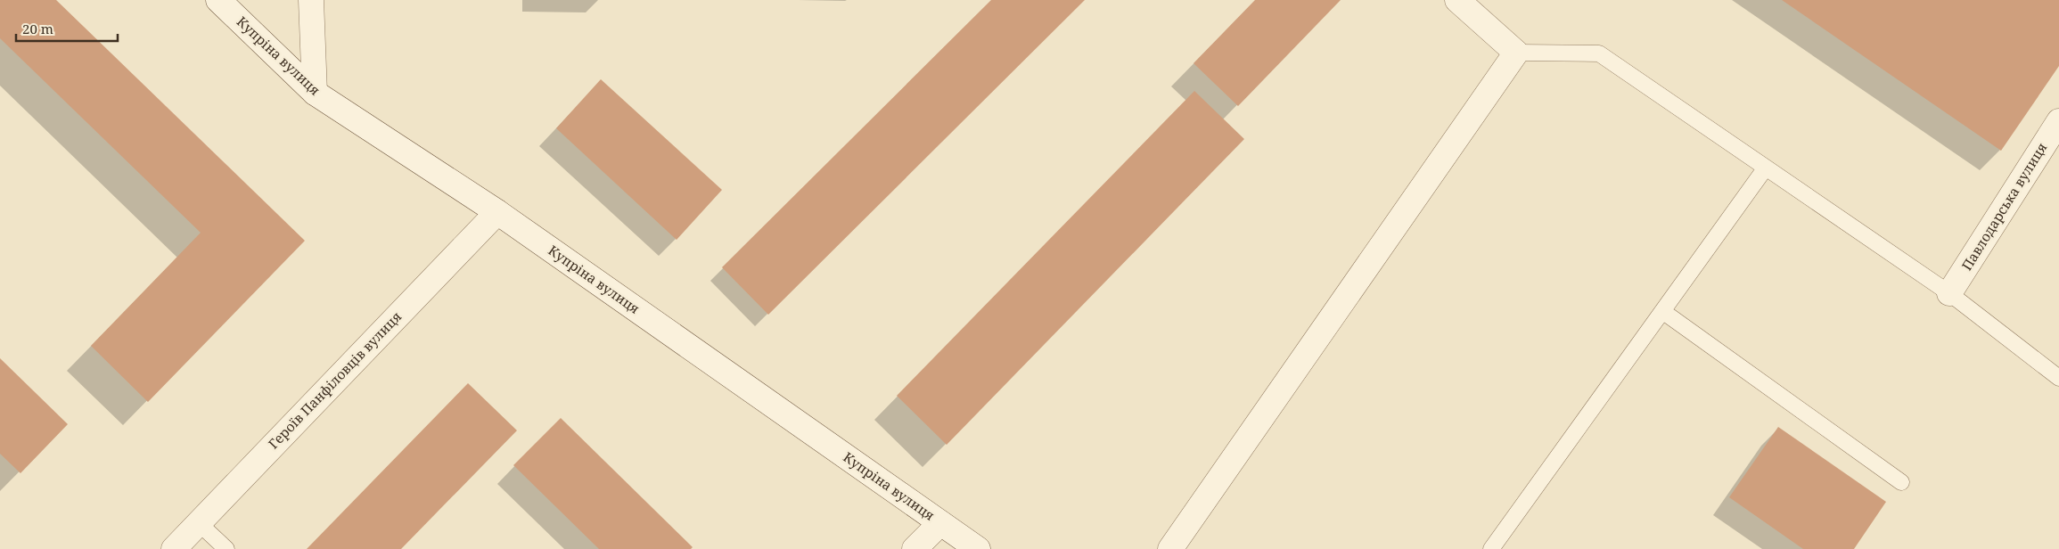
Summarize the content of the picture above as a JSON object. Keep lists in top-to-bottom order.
{
  "streets": {
    "street": ["Купріна вулиця", "Павлодарська вулиця", "Героїв Панфіловців вулиця"]
  },
  "crossings": [
    ["Купріна вулиця", "Героїв Панфіловців вулиця"]
  ],
  "scale_bar": "20 m"
}
